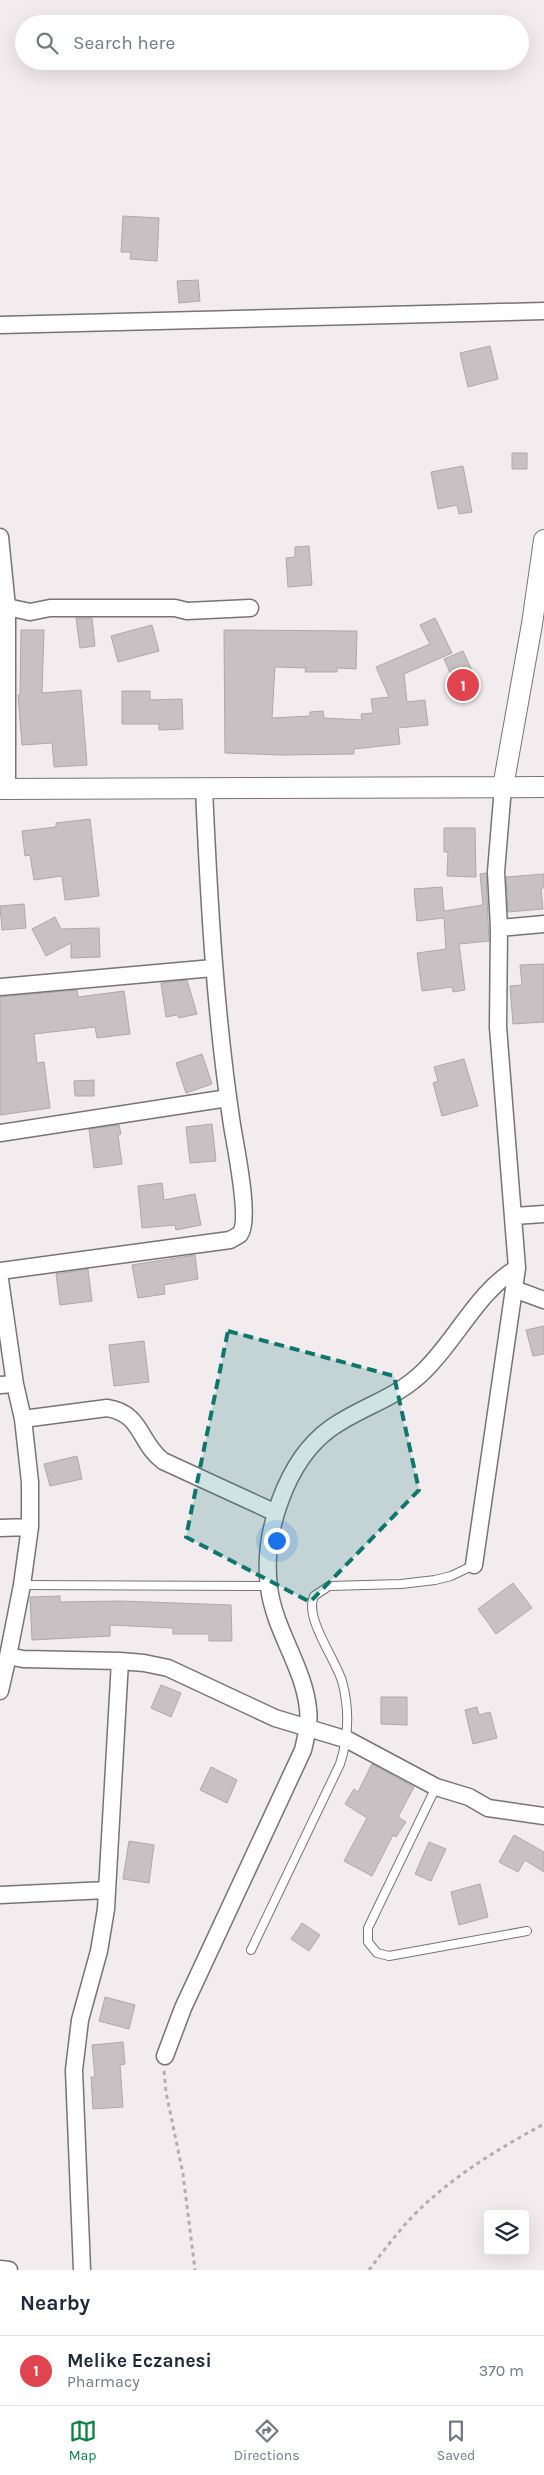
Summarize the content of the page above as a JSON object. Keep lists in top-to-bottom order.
{
  "page": {
    "search": "Search here",
    "pins": "1",
    "heading": "Nearby",
    "list": [
      {
        "mark": "1",
        "name": "Melike Eczanesi",
        "note": "Pharmacy",
        "value": "370 m"
      }
    ],
    "nav": ["Map", "Directions", "Saved"]
  }
}
